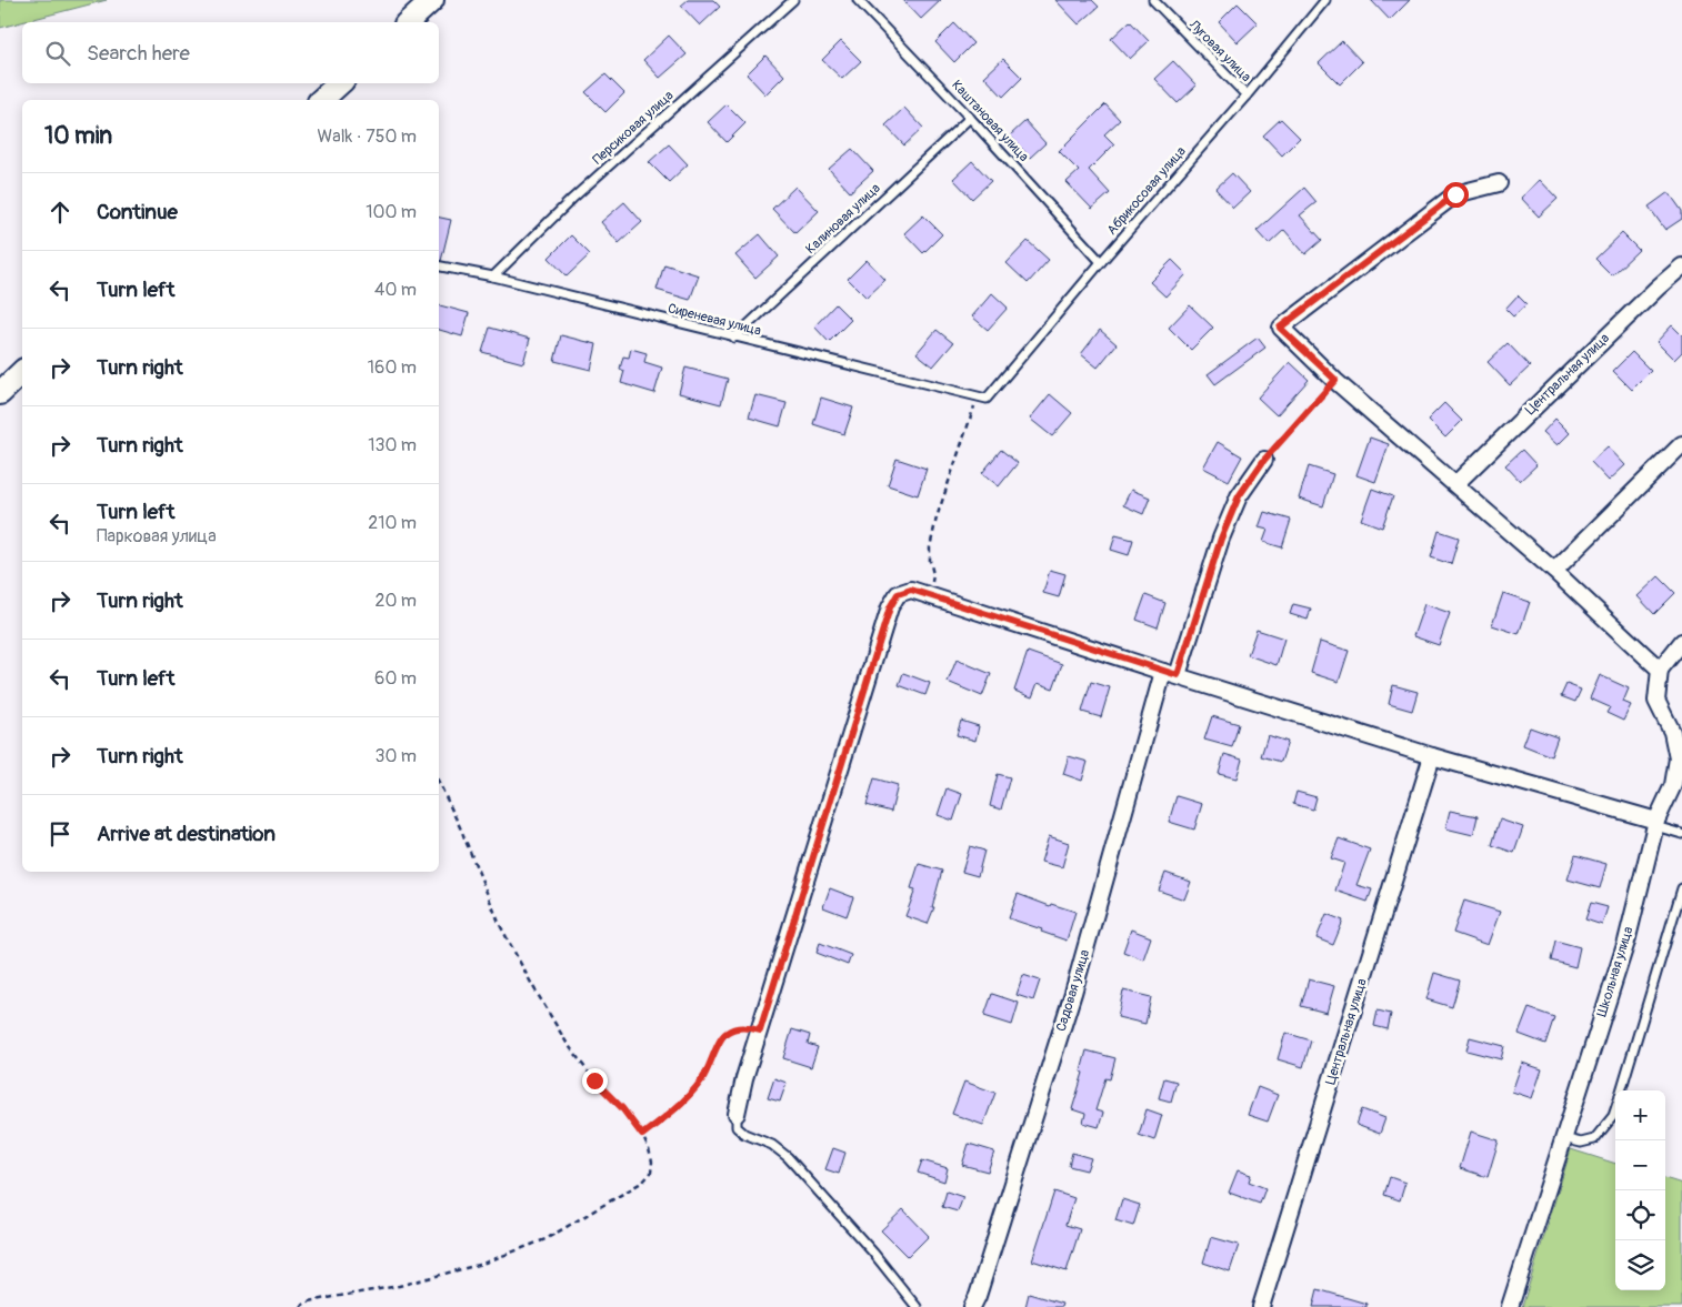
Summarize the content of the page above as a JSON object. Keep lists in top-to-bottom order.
{
  "streets": {
    "street": ["Центральная улица", "Школьная улица", "Садовая улица"],
    "lane": [
      "Луговая улица",
      "Каштановая улица",
      "Персиковая улица",
      "Абрикосовая улица",
      "Калиновая улица",
      "Сиреневая улица"
    ]
  },
  "crossings": [
    ["Луговая улица", "Абрикосовая улица"],
    ["Каштановая улица", "Абрикосовая улица"],
    ["Каштановая улица", "Калиновая улица"],
    ["Персиковая улица", "Сиреневая улица"],
    ["Абрикосовая улица", "Сиреневая улица"],
    ["Калиновая улица", "Сиреневая улица"]
  ],
  "page": {
    "search": "Search here",
    "heading": ["10 min", "Walk · 750 m"],
    "list": [
      ["Continue", "100 m"],
      ["Turn left", "40 m"],
      ["Turn right", "160 m"],
      ["Turn right", "130 m"],
      ["Turn left", "Парковая улица", "210 m"],
      ["Turn right", "20 m"],
      ["Turn left", "60 m"],
      ["Turn right", "30 m"],
      "Arrive at destination"
    ],
    "map_buttons": ["+", "−"]
  }
}
